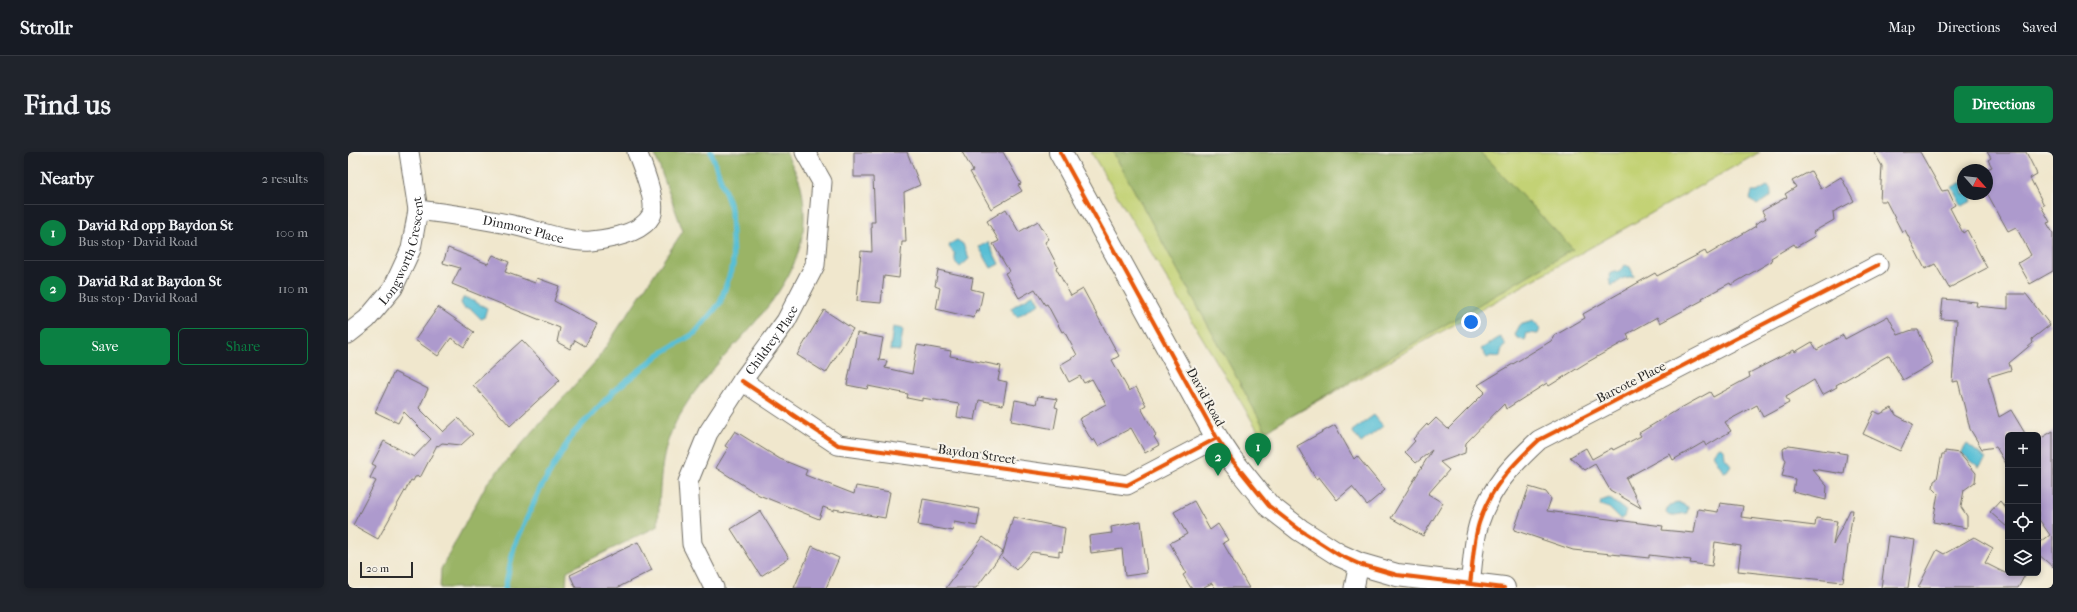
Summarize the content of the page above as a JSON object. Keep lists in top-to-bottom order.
{
  "streets": {
    "street": [
      "Dinmore Place",
      "Longworth Crescent",
      "Childrey Place",
      "Barcote Place",
      "David Road",
      "Baydon Street"
    ]
  },
  "crossings": [
    ["Dinmore Place", "Longworth Crescent"],
    ["Childrey Place", "Baydon Street"],
    ["Barcote Place", "David Road"],
    ["David Road", "Baydon Street"]
  ],
  "scale_bar": "20 m",
  "north": "bottom right",
  "page": {
    "header": "Strollr",
    "nav": ["Map", "Directions", "Saved"],
    "buttons": [
      "Directions",
      ["Save", "Share"]
    ],
    "title": "Find us",
    "heading": ["Nearby", "2 results"],
    "list": [
      {
        "mark": "1",
        "name": "David Rd opp Baydon St",
        "note": "Bus stop · David Road",
        "value": "100 m"
      },
      {
        "mark": "2",
        "name": "David Rd at Baydon St",
        "note": "Bus stop · David Road",
        "value": "110 m"
      }
    ],
    "map_buttons": ["+", "−"],
    "pins": ["1", "2"],
    "scale": "20 m"
  }
}
